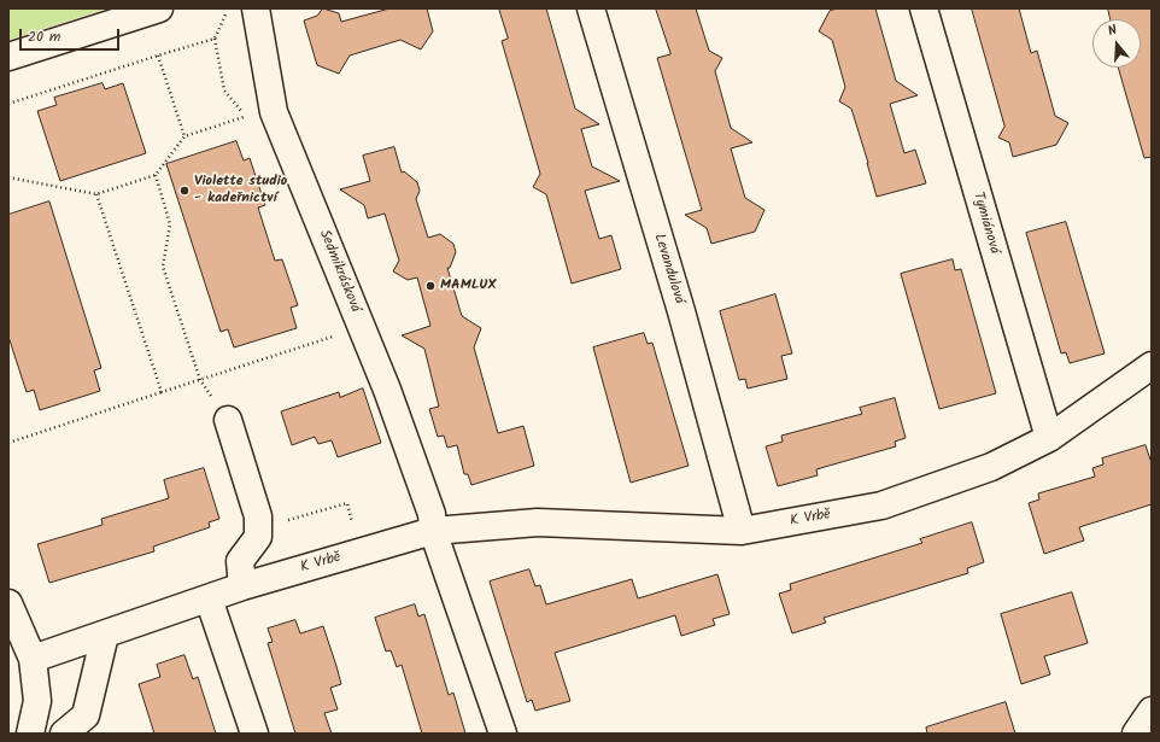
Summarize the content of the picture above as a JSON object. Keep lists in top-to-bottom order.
{
  "streets": {
    "street": [
      "Tymiánová",
      "Levandulová",
      "Sedmikrásková",
      "K Vrbě"
    ]
  },
  "crossings": [
    ["Tymiánová", "K Vrbě"],
    ["Levandulová", "K Vrbě"],
    ["Sedmikrásková", "K Vrbě"]
  ],
  "places": ["Violette studio - kadeřnictví", "MAMLUX"],
  "scale_bar": "20 m",
  "north": "top"
}
